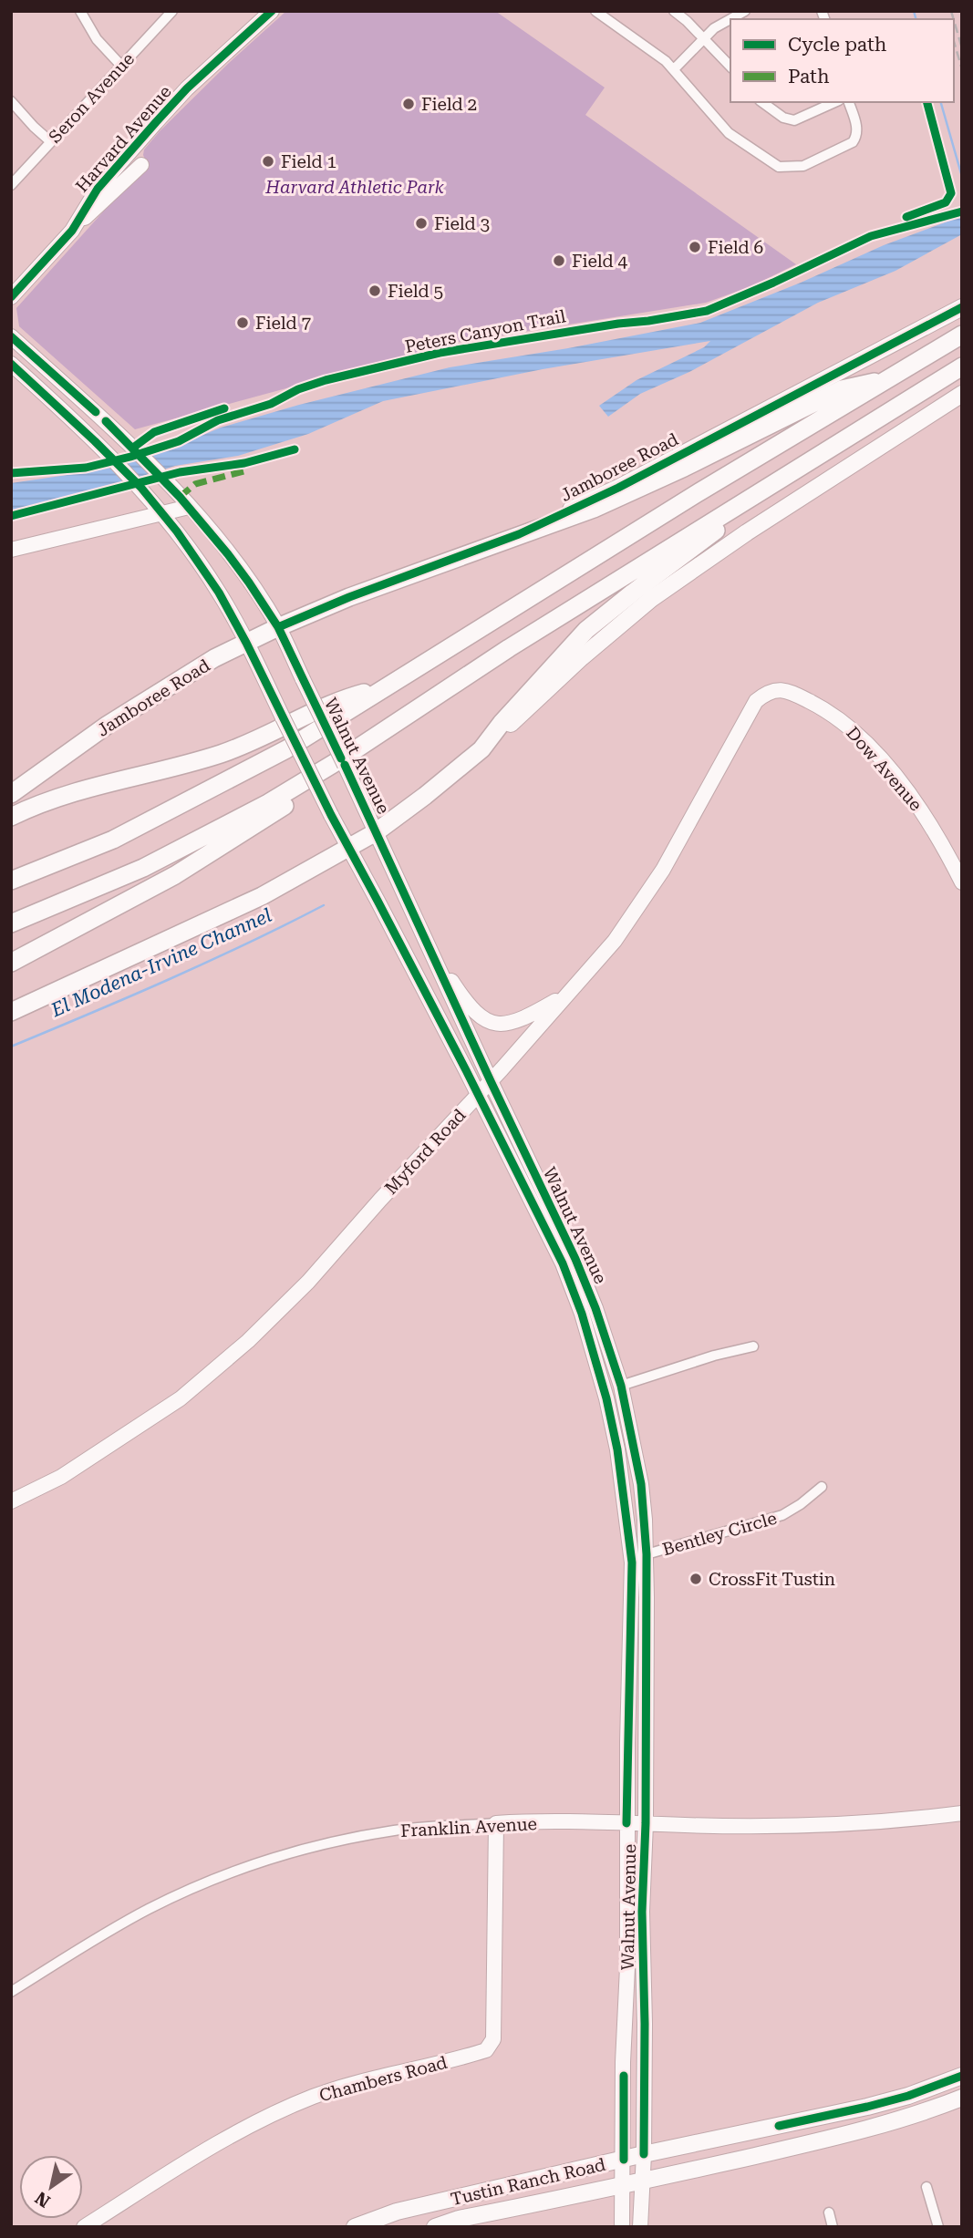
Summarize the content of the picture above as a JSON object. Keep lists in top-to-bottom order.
{
  "streets": {
    "highway": ["Jamboree Road"],
    "main road": [
      "Harvard Avenue",
      "Walnut Avenue",
      "Dow Avenue",
      "Myford Road",
      "Franklin Avenue",
      "Chambers Road",
      "Tustin Ranch Road"
    ],
    "street": ["Seron Avenue", "Bentley Circle"],
    "cycle path": ["Peters Canyon Trail"]
  },
  "crossings": [
    ["Jamboree Road", "Walnut Avenue"],
    ["Walnut Avenue", "Myford Road"],
    ["Walnut Avenue", "Bentley Circle"],
    ["Walnut Avenue", "Franklin Avenue"],
    ["Walnut Avenue", "Tustin Ranch Road"],
    ["Dow Avenue", "Myford Road"],
    ["Franklin Avenue", "Chambers Road"]
  ],
  "water": ["El Modena-Irvine Channel"],
  "parks": ["Harvard Athletic Park"],
  "places": [
    "Field 2",
    "Field 1",
    "Field 3",
    "Field 6",
    "Field 4",
    "Field 5",
    "Field 7",
    "CrossFit Tustin"
  ],
  "legend": ["Cycle path", "Path"],
  "north": "bottom left"
}
